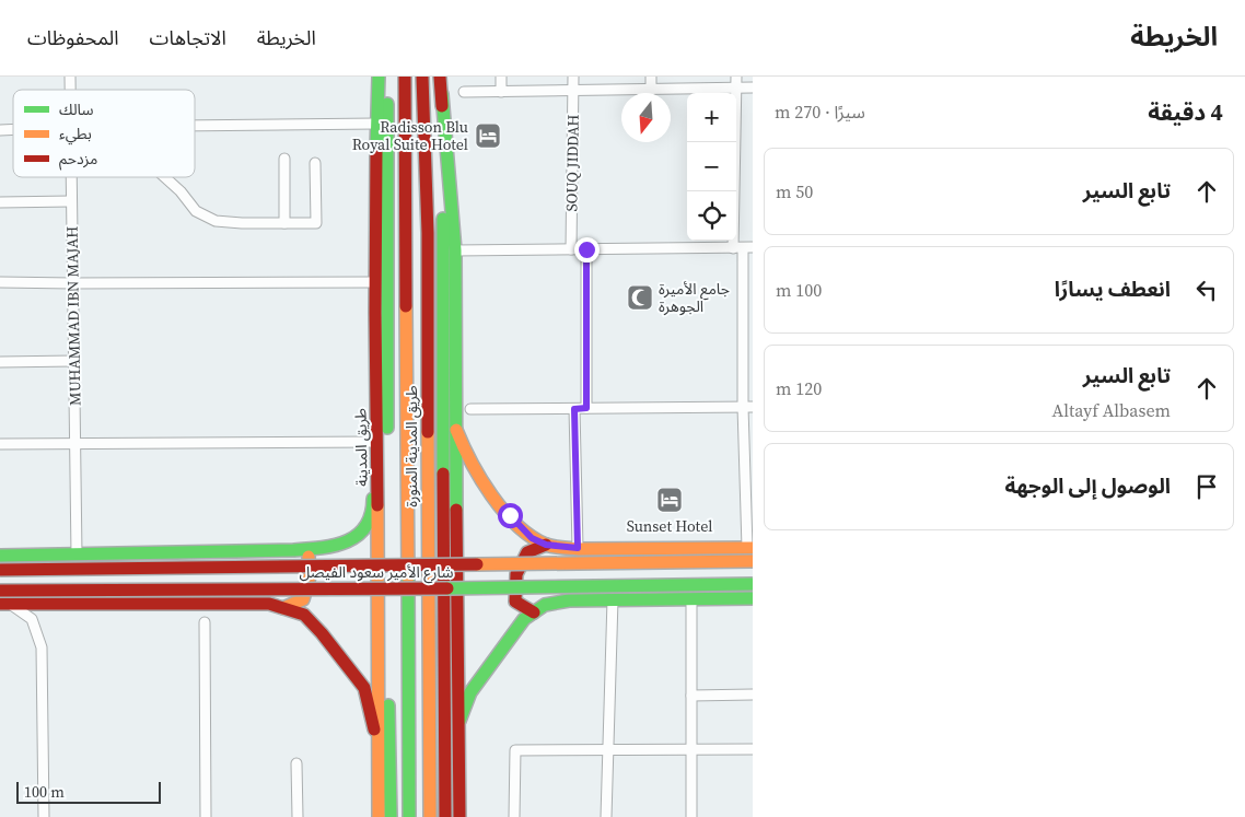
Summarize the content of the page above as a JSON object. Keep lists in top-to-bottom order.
{
  "streets": {
    "main road": ["طريق المدينة المنورة", "طريق المدينة", "شارع الأمير سعود الفيصل"],
    "street": ["SOUQ JIDDAH", "MUHAMMAD IBN MAJAH"]
  },
  "places": {
    "hotel": ["Radisson Blu Royal Suite Hotel", "Sunset Hotel"],
    "mosque": ["جامع الأميرة الجوهرة"]
  },
  "legend": ["سالك", "بطيء", "مزدحم"],
  "scale_bar": "100 m",
  "north": "bottom",
  "page": {
    "header": "الخريطة",
    "nav": ["الخريطة", "الاتجاهات", "المحفوظات"],
    "heading": ["4 دقيقة", "سيرًا · 270 m"],
    "map_buttons": ["+", "−"],
    "list": [
      ["تابع السير", "50 m"],
      ["انعطف يسارًا", "100 m"],
      ["تابع السير", "Altayf Albasem", "120 m"],
      "الوصول إلى الوجهة"
    ],
    "scale": "100 m"
  }
}
